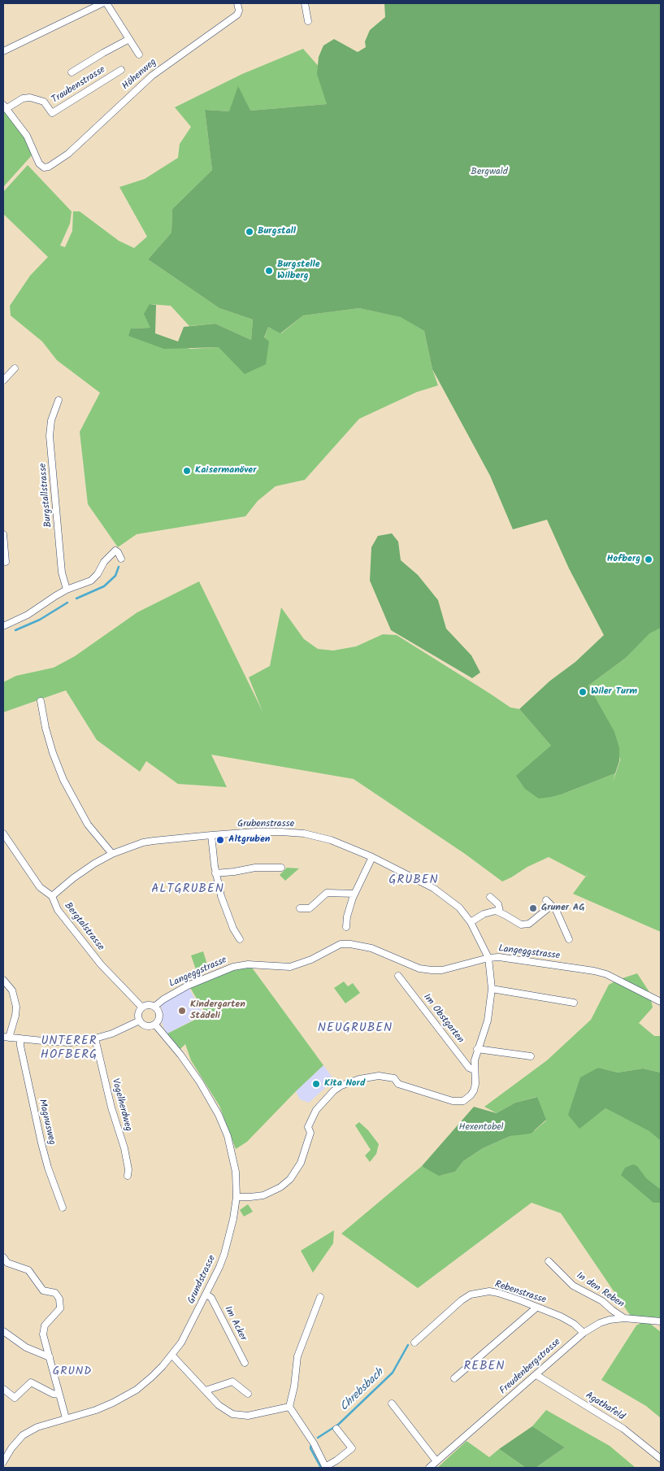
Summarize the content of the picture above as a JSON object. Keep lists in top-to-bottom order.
{
  "streets": {
    "street": [
      "Höhenweg",
      "Traubenstrasse",
      "Burgstallstrasse",
      "Grubenstrasse",
      "Bergtalstrasse",
      "Langeggstrasse",
      "Im Obstgarten",
      "Vogelherdweg",
      "Magnusweg",
      "Grundstrasse",
      "In den Reben",
      "Rebenstrasse",
      "Im Acker",
      "Freudenbergstrasse",
      "Agathafeld"
    ]
  },
  "crossings": [
    ["Höhenweg", "Traubenstrasse"],
    ["Grubenstrasse", "Bergtalstrasse"],
    ["Grubenstrasse", "Langeggstrasse"],
    ["Bergtalstrasse", "Langeggstrasse"],
    ["Bergtalstrasse", "Grundstrasse"],
    ["Langeggstrasse", "Grundstrasse"],
    ["Grundstrasse", "Im Acker"],
    ["In den Reben", "Freudenbergstrasse"],
    ["Rebenstrasse", "Freudenbergstrasse"],
    ["Freudenbergstrasse", "Agathafeld"]
  ],
  "districts": [
    "GRUBEN",
    "ALTGRUBEN",
    "NEUGRUBEN",
    "UNTERER HOFBERG",
    "REBEN",
    "GRUND"
  ],
  "water": ["Chrebsbach"],
  "parks": ["Bergwald", "Hexentobel"],
  "places": [
    "Burgstall",
    "Burgstelle Wilberg",
    "Kaisermanöver",
    "Hofberg",
    "Wiler Turm",
    "Altgruben",
    "Gruner AG",
    "Kindergarten Städeli",
    "Kita Nord"
  ]
}
